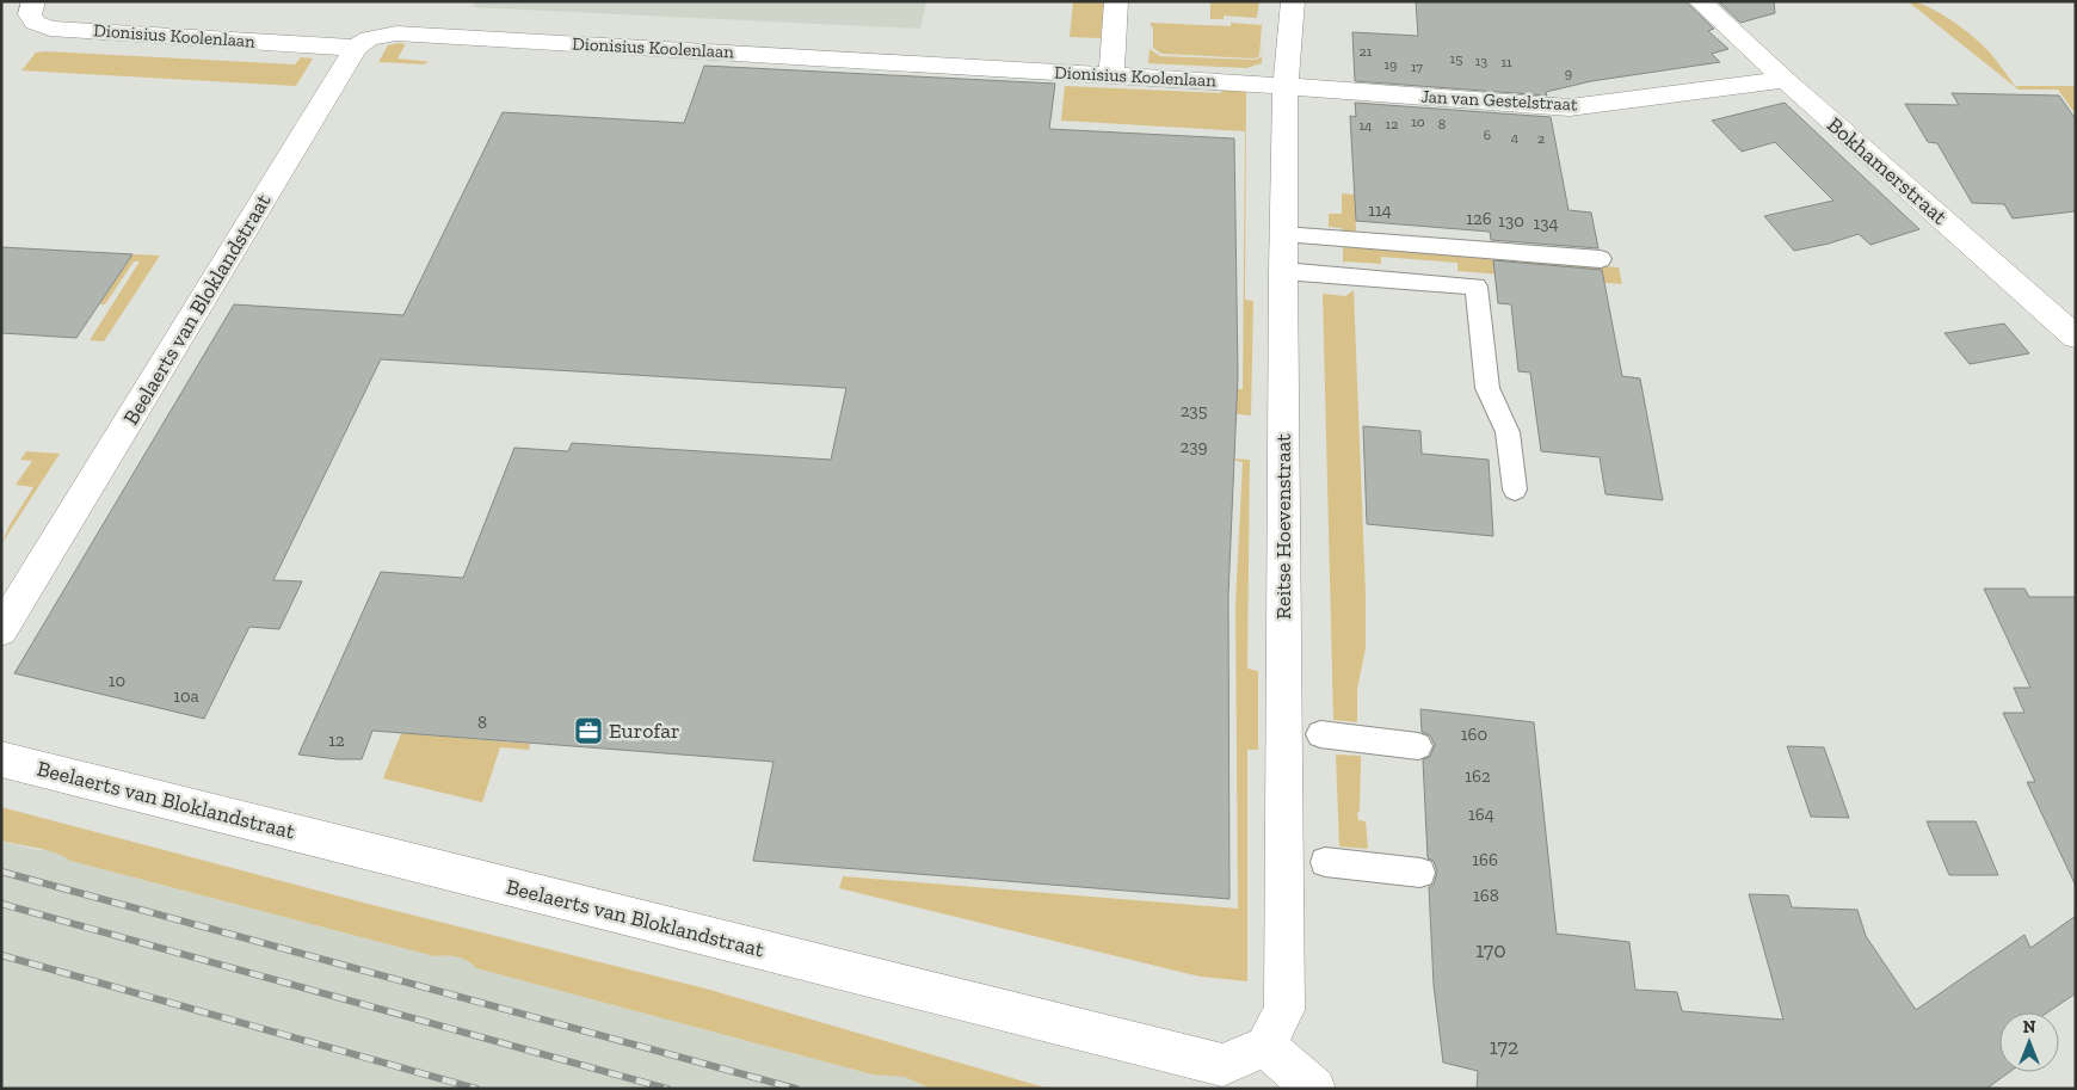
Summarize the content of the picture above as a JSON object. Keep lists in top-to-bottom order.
{
  "streets": {
    "street": [
      "Dionisius Koolenlaan",
      "Jan van Gestelstraat",
      "Bokhamerstraat",
      "Beelaerts van Bloklandstraat",
      "Reitse Hoevenstraat"
    ]
  },
  "crossings": [
    ["Dionisius Koolenlaan", "Jan van Gestelstraat"],
    ["Dionisius Koolenlaan", "Beelaerts van Bloklandstraat"],
    ["Dionisius Koolenlaan", "Reitse Hoevenstraat"],
    ["Jan van Gestelstraat", "Bokhamerstraat"],
    ["Jan van Gestelstraat", "Reitse Hoevenstraat"],
    ["Beelaerts van Bloklandstraat", "Reitse Hoevenstraat"]
  ],
  "places": {
    "office": ["Eurofar"]
  },
  "house_numbers": [
    "21",
    "15",
    "13",
    "11",
    "19",
    "17",
    "9",
    "10",
    "12",
    "8",
    "14",
    "6",
    "4",
    "2",
    "114",
    "126",
    "130",
    "134",
    "235",
    "239",
    "10",
    "10a",
    "8",
    "160",
    "12",
    "162",
    "164",
    "166",
    "168",
    "170",
    "172"
  ],
  "north": "top"
}
